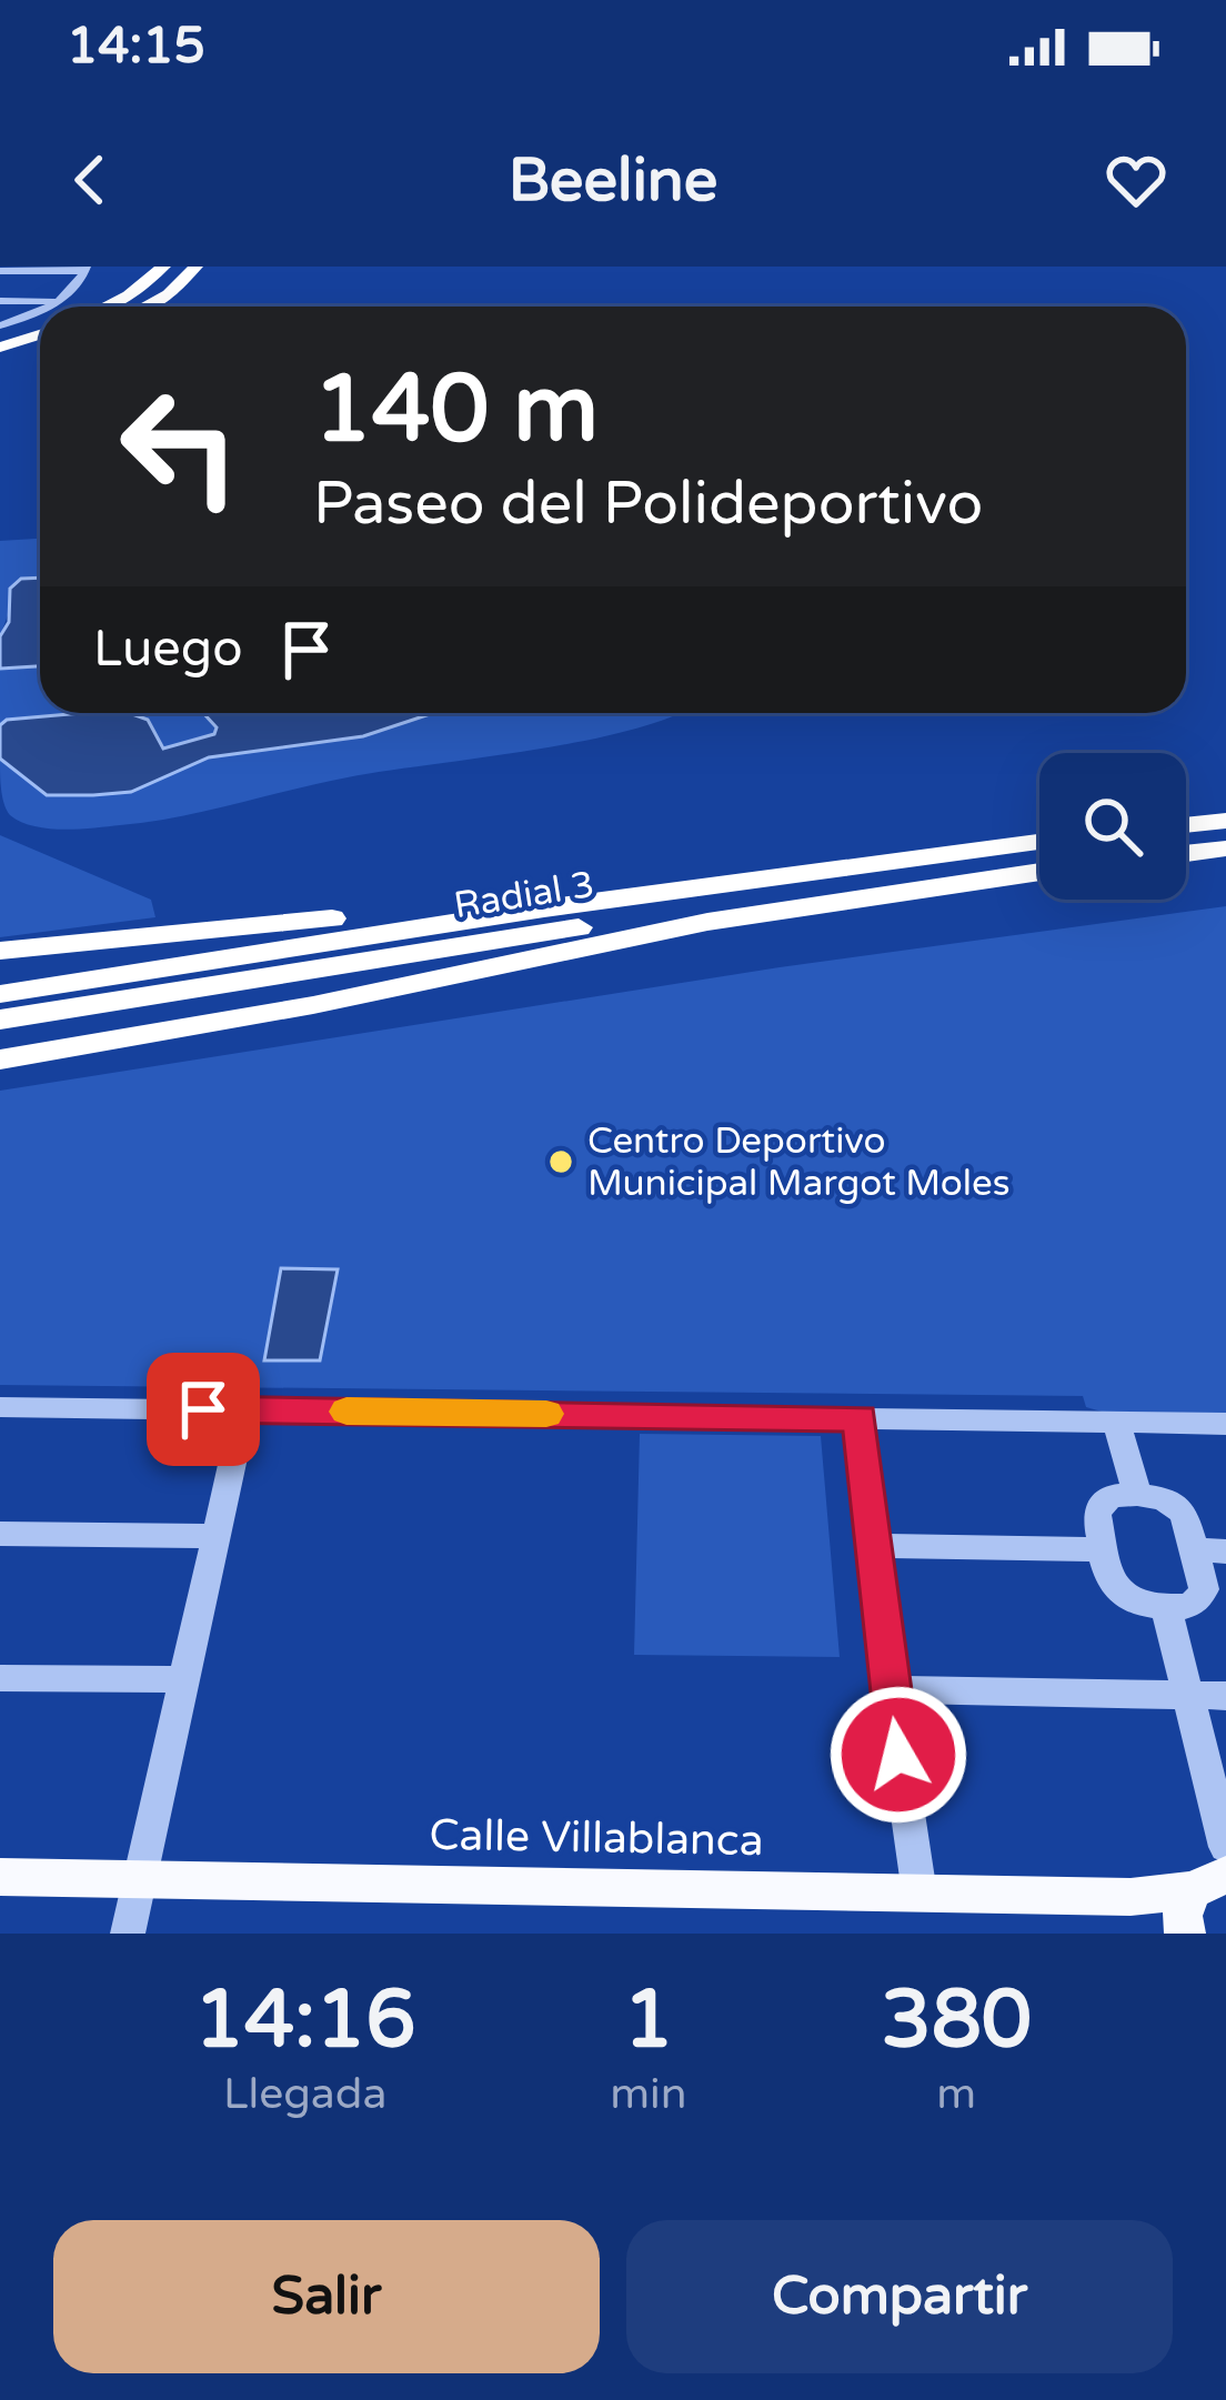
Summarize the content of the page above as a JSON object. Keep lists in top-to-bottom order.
{
  "streets": {
    "highway": ["Radial 3"],
    "main road": ["Calle Villablanca"]
  },
  "places": ["Centro Deportivo Municipal Margot Moles"],
  "page": {
    "status": "14:15",
    "header": "Beeline",
    "turn": ["140 m", "Paseo del Polideportivo"],
    "then": "Luego",
    "eta": [
      "14:16",
      "Llegada",
      "1",
      "min",
      "380",
      "m"
    ],
    "buttons": ["Salir", "Compartir"]
  }
}
